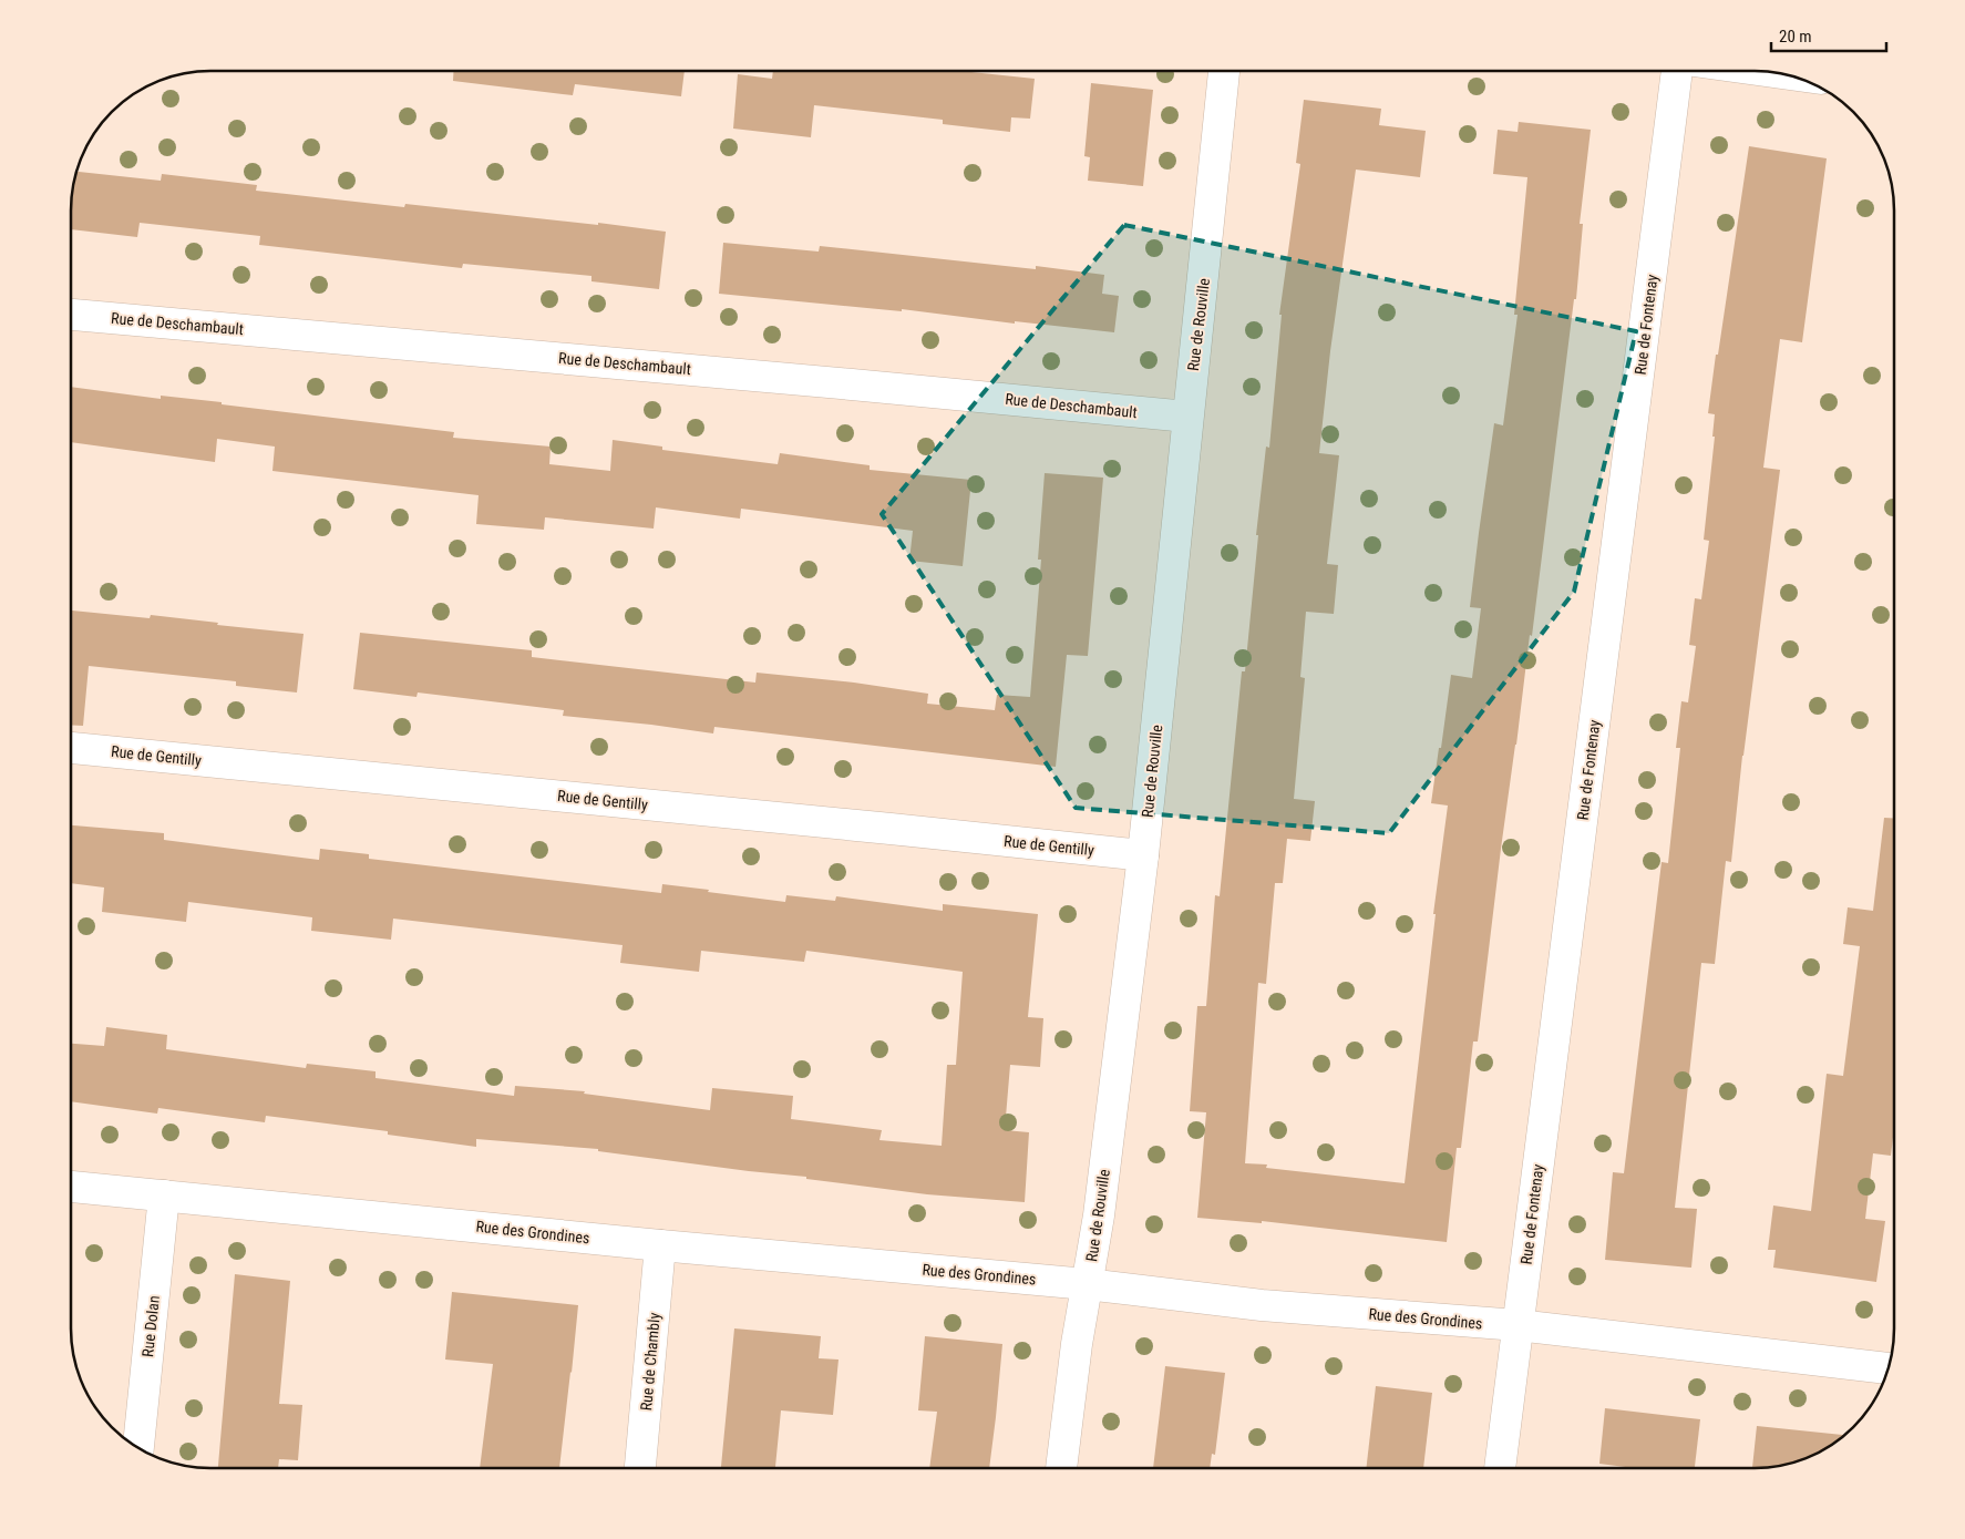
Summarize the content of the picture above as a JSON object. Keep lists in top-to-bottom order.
{
  "streets": {
    "street": [
      "Rue de Deschambault",
      "Rue de Rouville",
      "Rue de Fontenay",
      "Rue de Gentilly",
      "Rue des Grondines",
      "Rue Dolan",
      "Rue de Chambly"
    ]
  },
  "crossings": [
    ["Rue de Deschambault", "Rue de Rouville"],
    ["Rue de Rouville", "Rue de Gentilly"],
    ["Rue de Rouville", "Rue des Grondines"],
    ["Rue de Fontenay", "Rue des Grondines"],
    ["Rue des Grondines", "Rue Dolan"],
    ["Rue des Grondines", "Rue de Chambly"]
  ],
  "scale_bar": "20 m"
}
